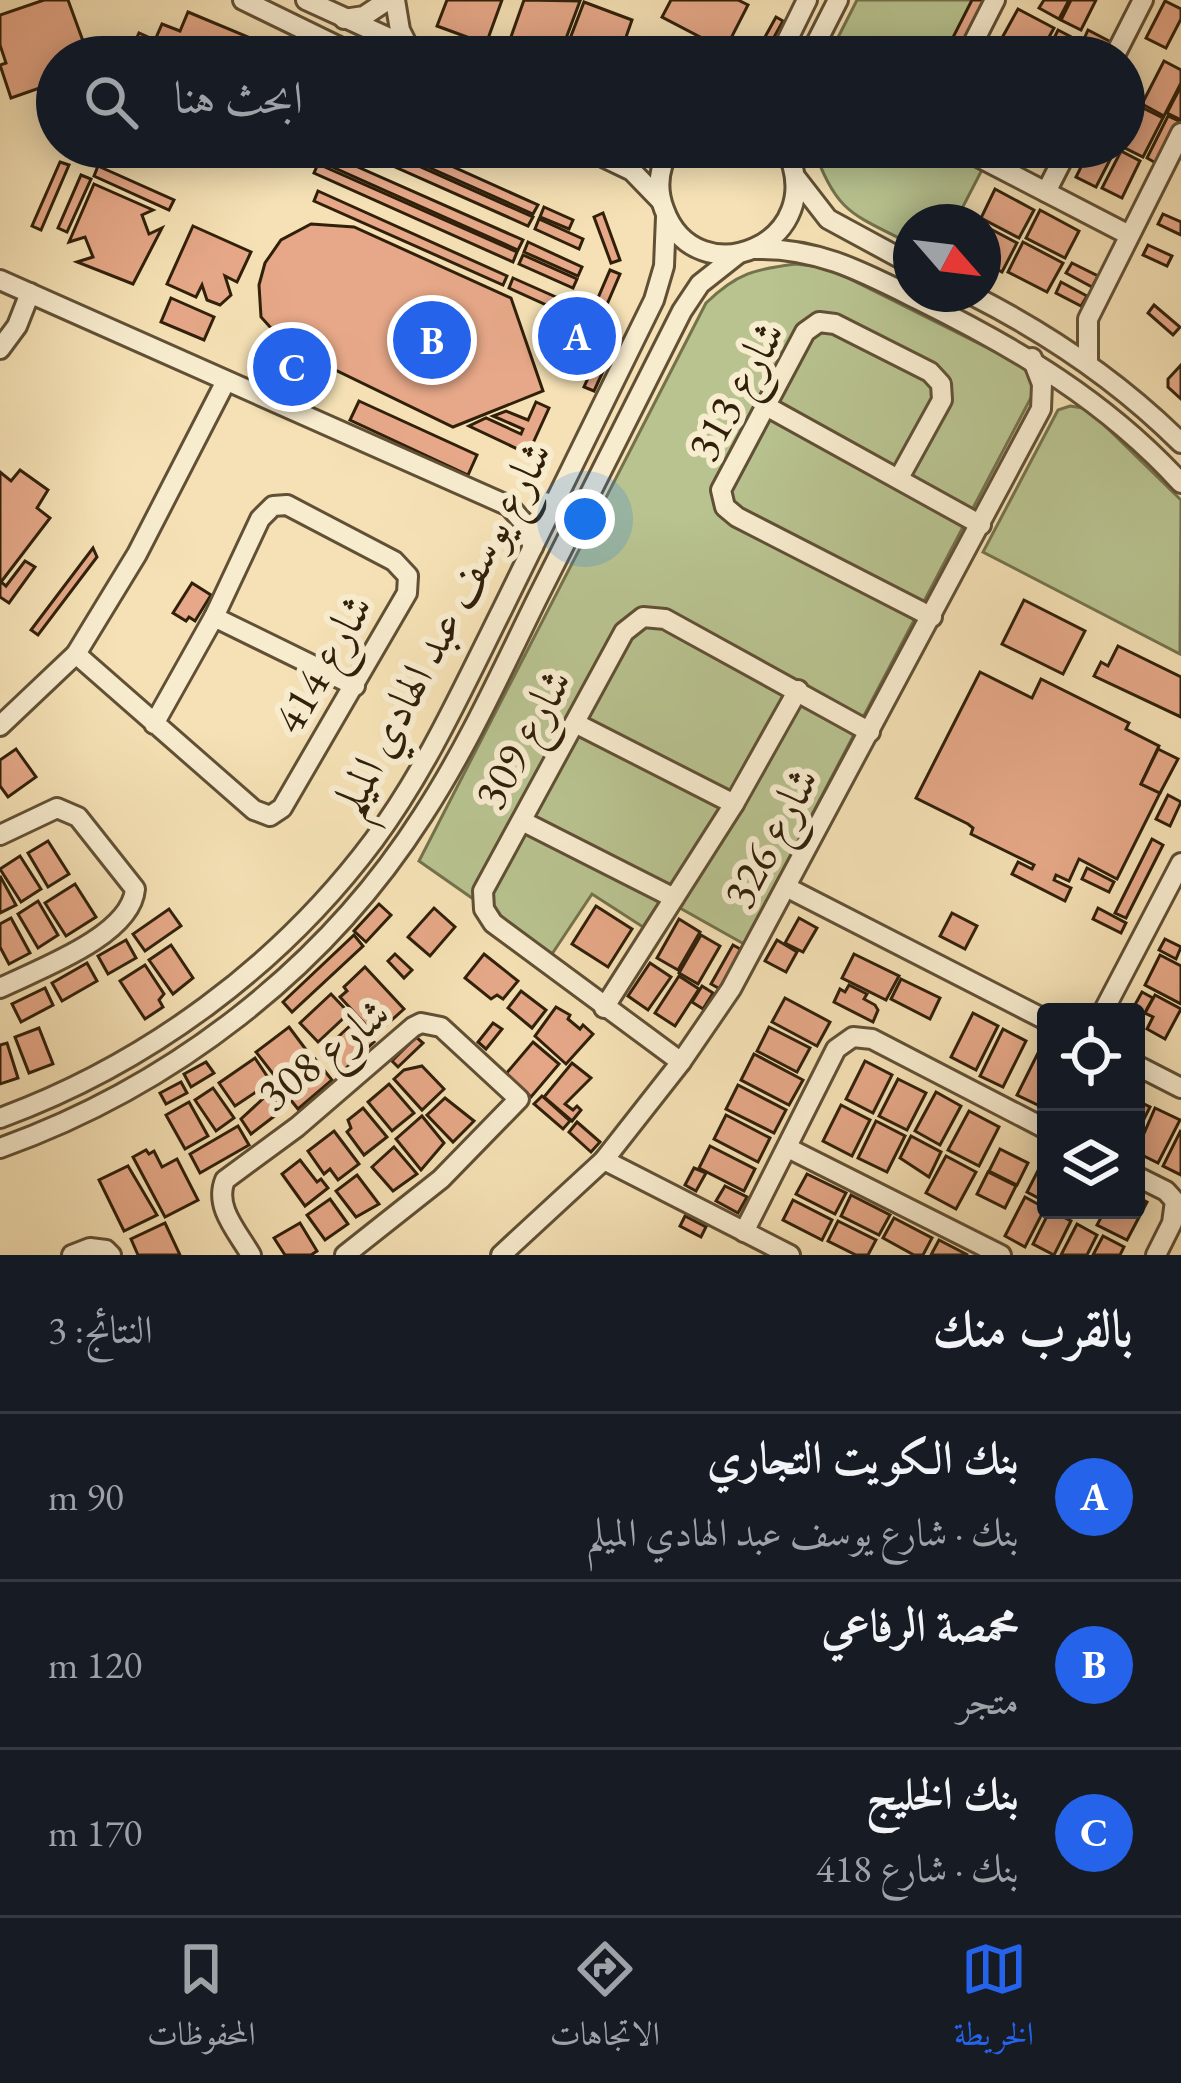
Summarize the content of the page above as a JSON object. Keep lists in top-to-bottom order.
{
  "streets": {
    "street": [
      "شارع 313",
      "شارع يوسف عبد الهادي الميلم",
      "شارع 414",
      "شارع 309",
      "شارع 326",
      "شارع 308"
    ]
  },
  "crossings": [
    ["شارع 313", "شارع 326"],
    ["شارع 309", "شارع 326"]
  ],
  "north": "bottom right",
  "page": {
    "search": "ابحث هنا",
    "pins": ["A", "B", "C"],
    "heading": ["بالقرب منك", "النتائج: 3"],
    "list": [
      {
        "mark": "A",
        "name": "بنك الكويت التجاري",
        "note": "بنك · شارع يوسف عبد الهادي الميلم",
        "value": "90 m"
      },
      {
        "mark": "B",
        "name": "محمصة الرفاعي",
        "note": "متجر",
        "value": "120 m"
      },
      {
        "mark": "C",
        "name": "بنك الخليج",
        "note": "بنك · شارع 418",
        "value": "170 m"
      }
    ],
    "nav": ["الخريطة", "الاتجاهات", "المحفوظات"]
  }
}
